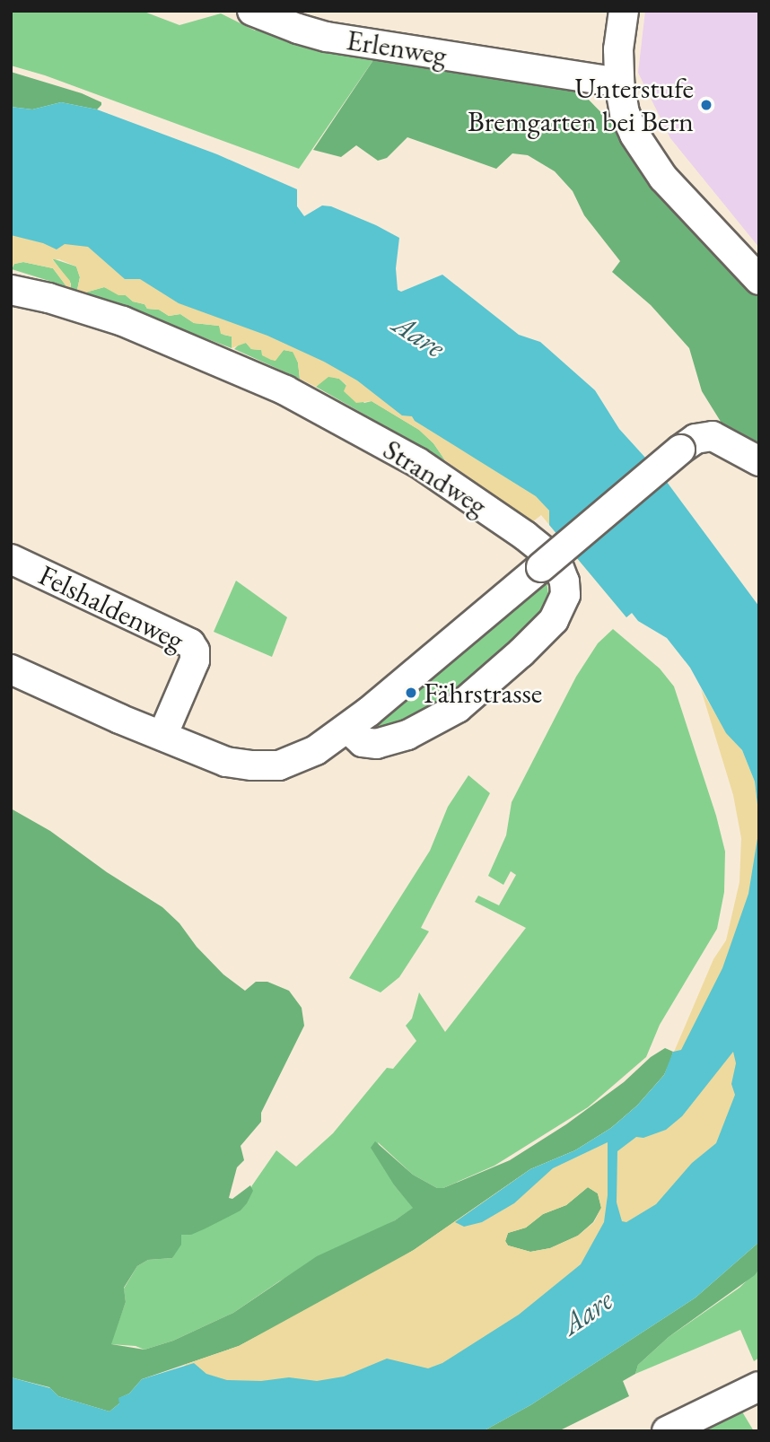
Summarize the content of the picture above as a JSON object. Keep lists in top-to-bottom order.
{
  "streets": {
    "street": ["Erlenweg", "Strandweg", "Felshaldenweg"]
  },
  "water": ["Aare"],
  "places": ["Unterstufe Bremgarten bei Bern", "Fährstrasse"]
}
